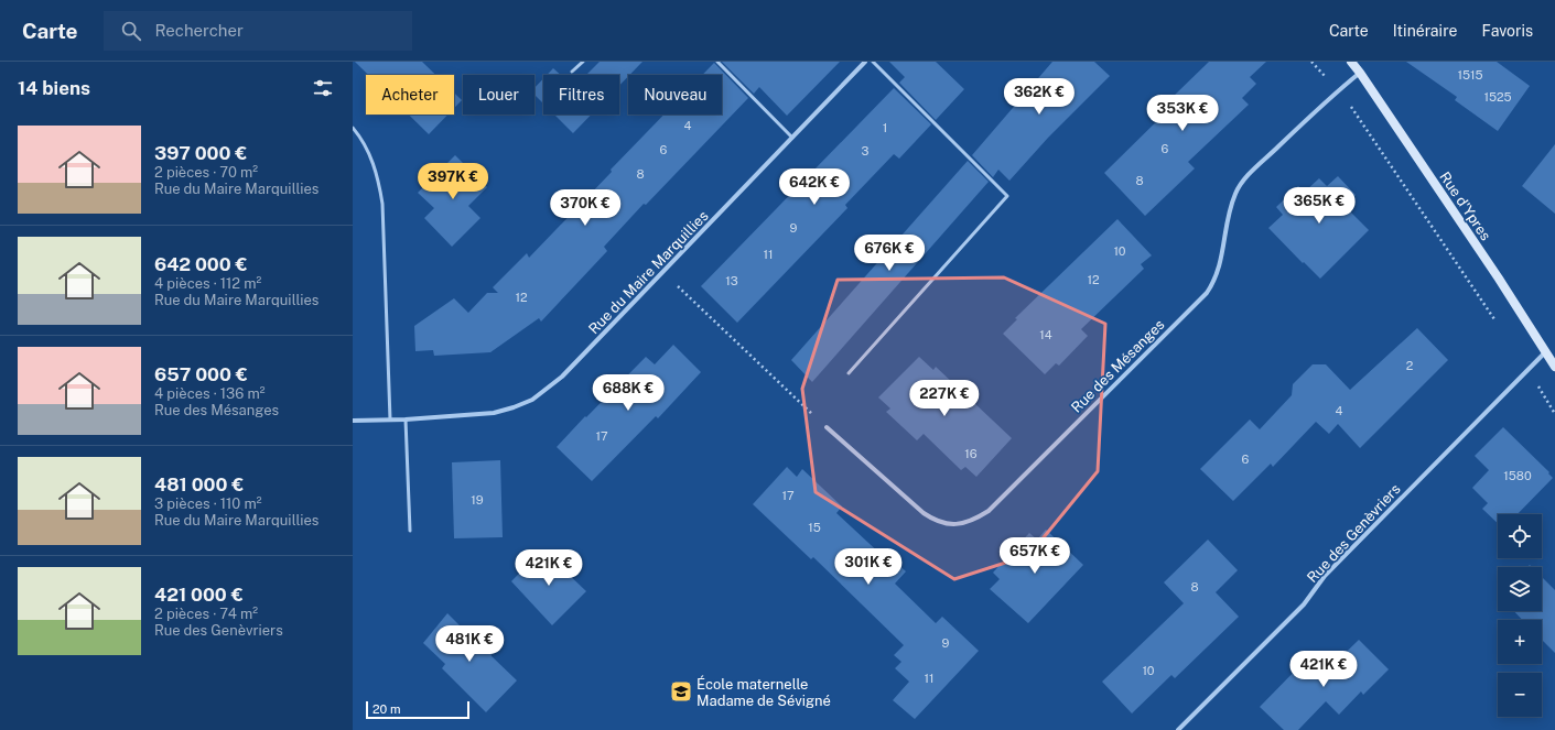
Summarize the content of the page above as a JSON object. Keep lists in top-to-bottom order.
{
  "streets": {
    "main road": ["Rue d'Ypres"],
    "street": ["Rue du Maire Marquillies", "Rue des Mésanges", "Rue des Genèvriers"]
  },
  "crossings": [
    ["Rue d'Ypres", "Rue des Mésanges"],
    ["Rue d'Ypres", "Rue des Genèvriers"]
  ],
  "places": {
    "school or university": ["École maternelle Madame de Sévigné"]
  },
  "house_numbers": [
    "1515",
    "1525",
    "4",
    "1",
    "6",
    "6",
    "3",
    "8",
    "8",
    "9",
    "10",
    "11",
    "12",
    "13",
    "12",
    "14",
    "2",
    "4",
    "17",
    "16",
    "6",
    "1580",
    "17",
    "19",
    "15",
    "8",
    "9",
    "10",
    "11"
  ],
  "scale_bar": "20 m",
  "page": {
    "header": "Carte",
    "search": "Rechercher",
    "nav": ["Carte", "Itinéraire", "Favoris"],
    "heading": "14 biens",
    "chip": [
      "Acheter",
      "Louer",
      "Filtres",
      "Nouveau"
    ],
    "price": [
      "362K €",
      "353K €",
      "397K €",
      "642K €",
      "365K €",
      "370K €",
      "676K €",
      "688K €",
      "227K €",
      "657K €",
      "301K €",
      "421K €",
      "481K €",
      "421K €"
    ],
    "list": [
      {
        "name": "397 000 €",
        "note": "2 pièces · 70 m² · Rue du Maire Marquillies"
      },
      {
        "name": "642 000 €",
        "note": "4 pièces · 112 m² · Rue du Maire Marquillies"
      },
      {
        "name": "657 000 €",
        "note": "4 pièces · 136 m² · Rue des Mésanges"
      },
      {
        "name": "481 000 €",
        "note": "3 pièces · 110 m² · Rue du Maire Marquillies"
      },
      {
        "name": "421 000 €",
        "note": "2 pièces · 74 m² · Rue des Genèvriers"
      }
    ],
    "map_buttons": ["+", "−"],
    "scale": "20 m"
  }
}
